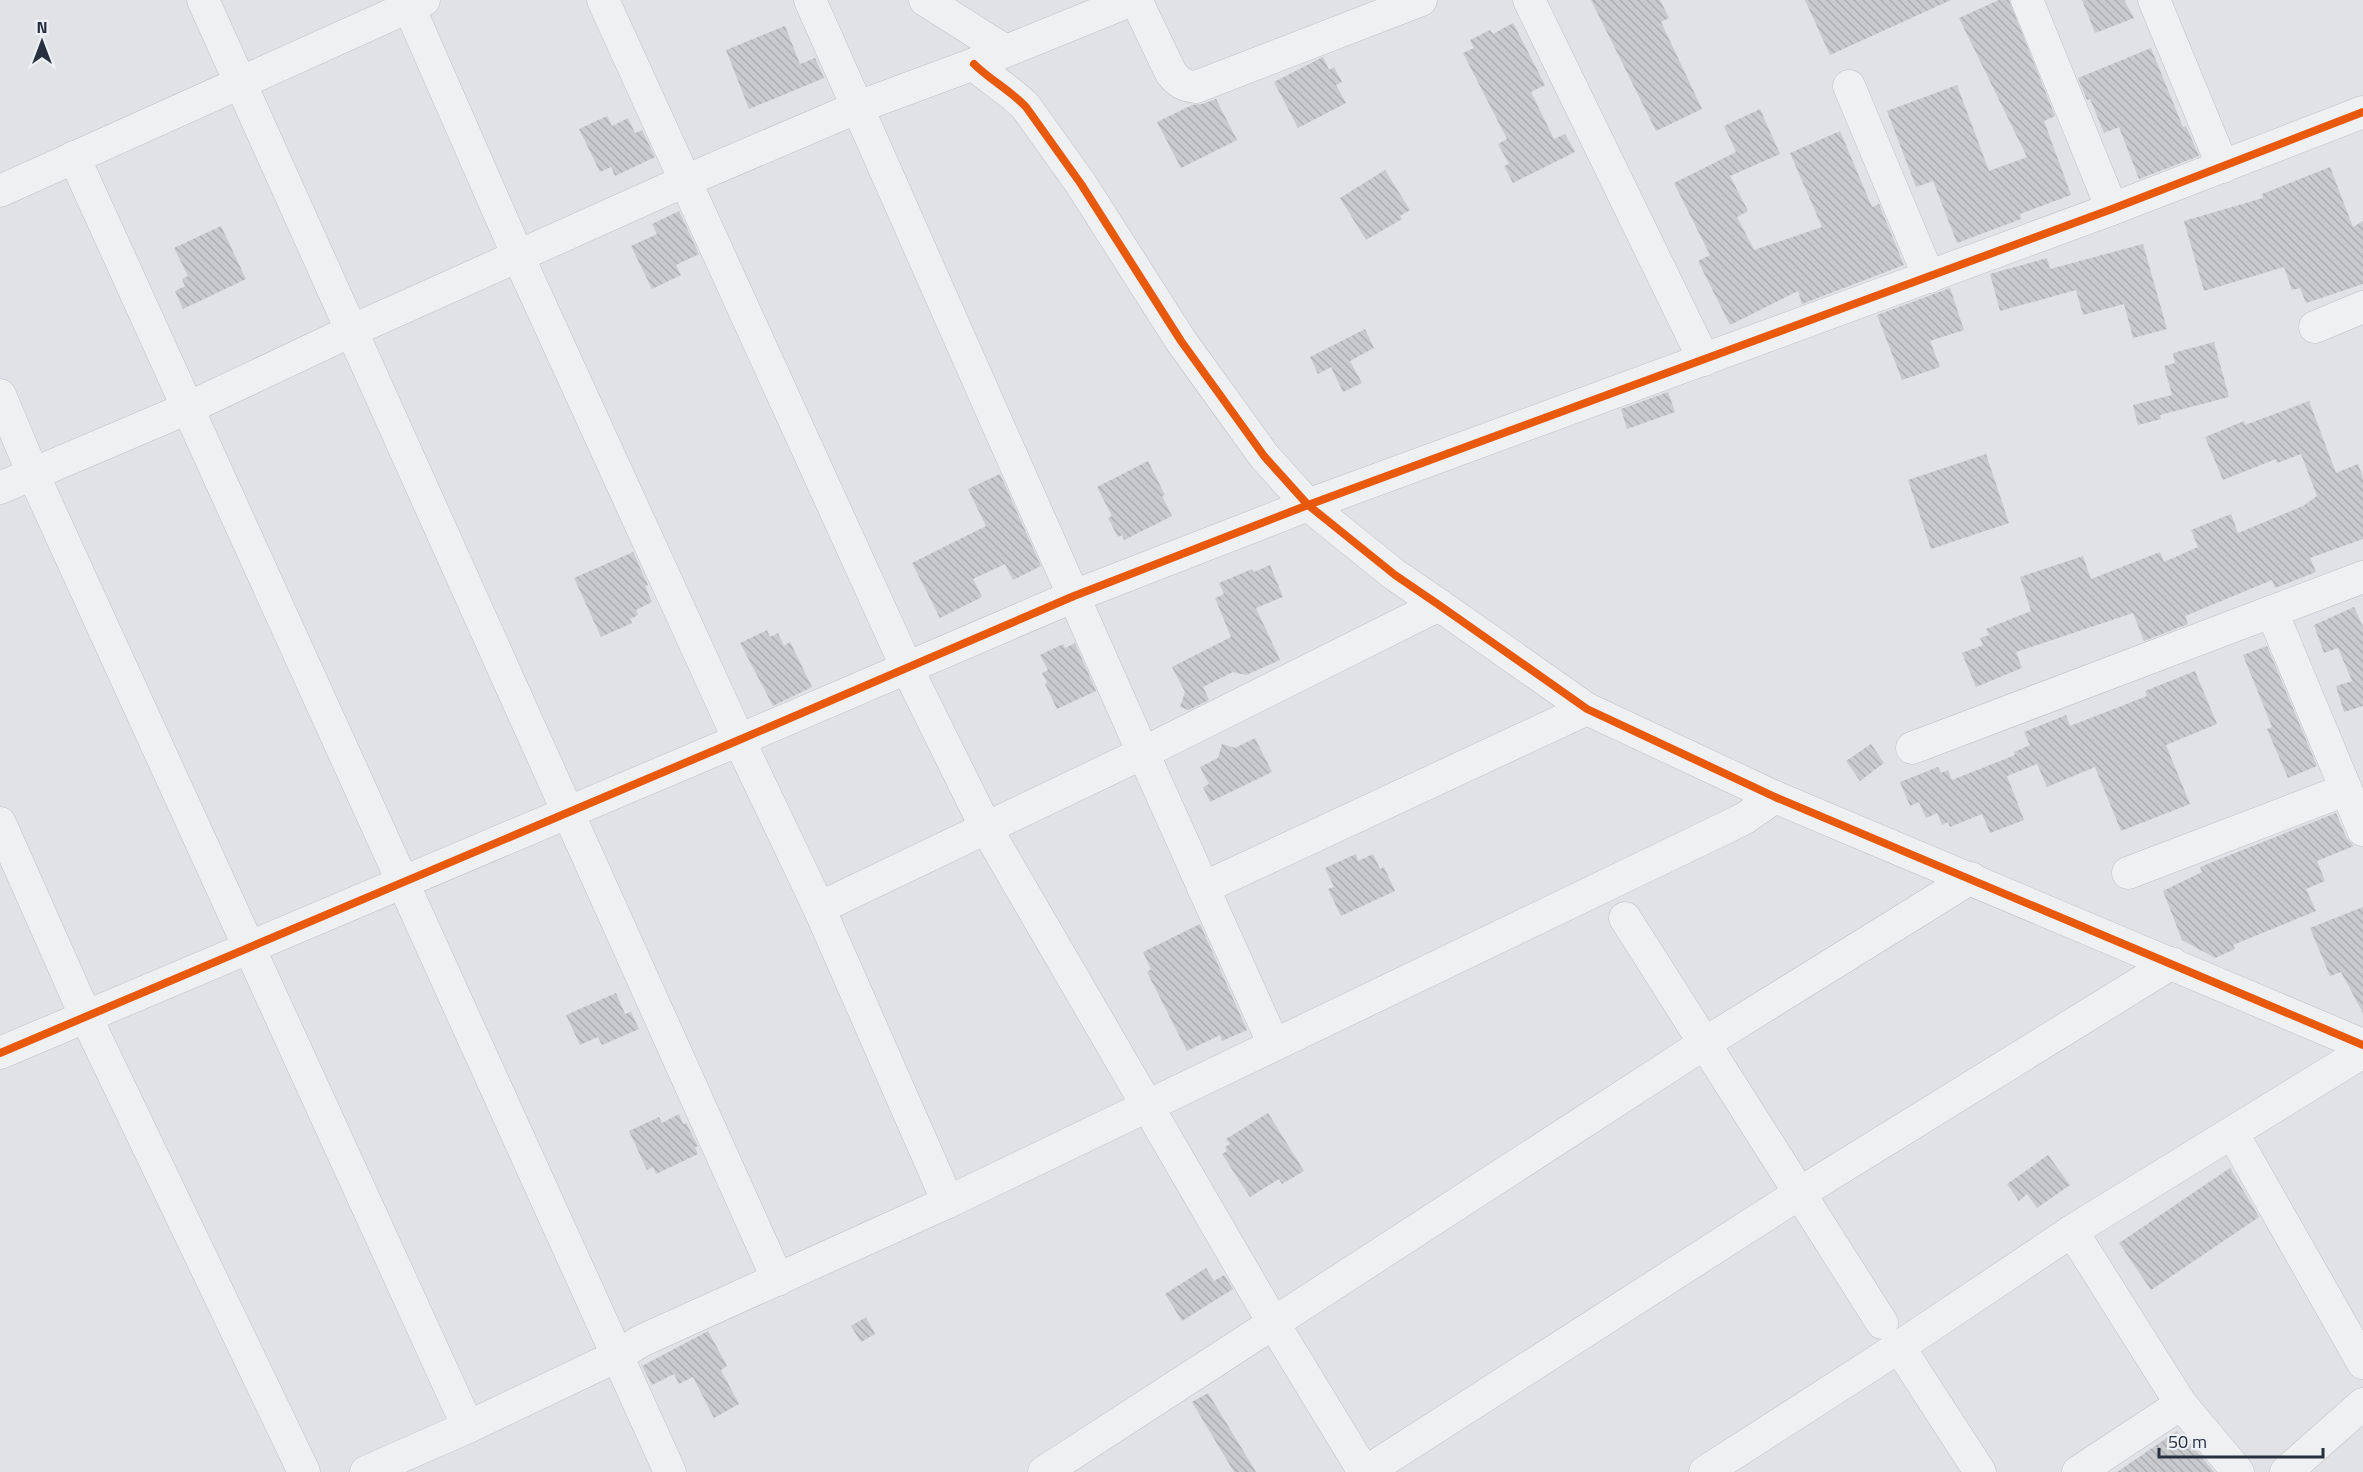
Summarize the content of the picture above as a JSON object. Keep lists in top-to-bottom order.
{
  "scale_bar": "50 m",
  "north": "top"
}
